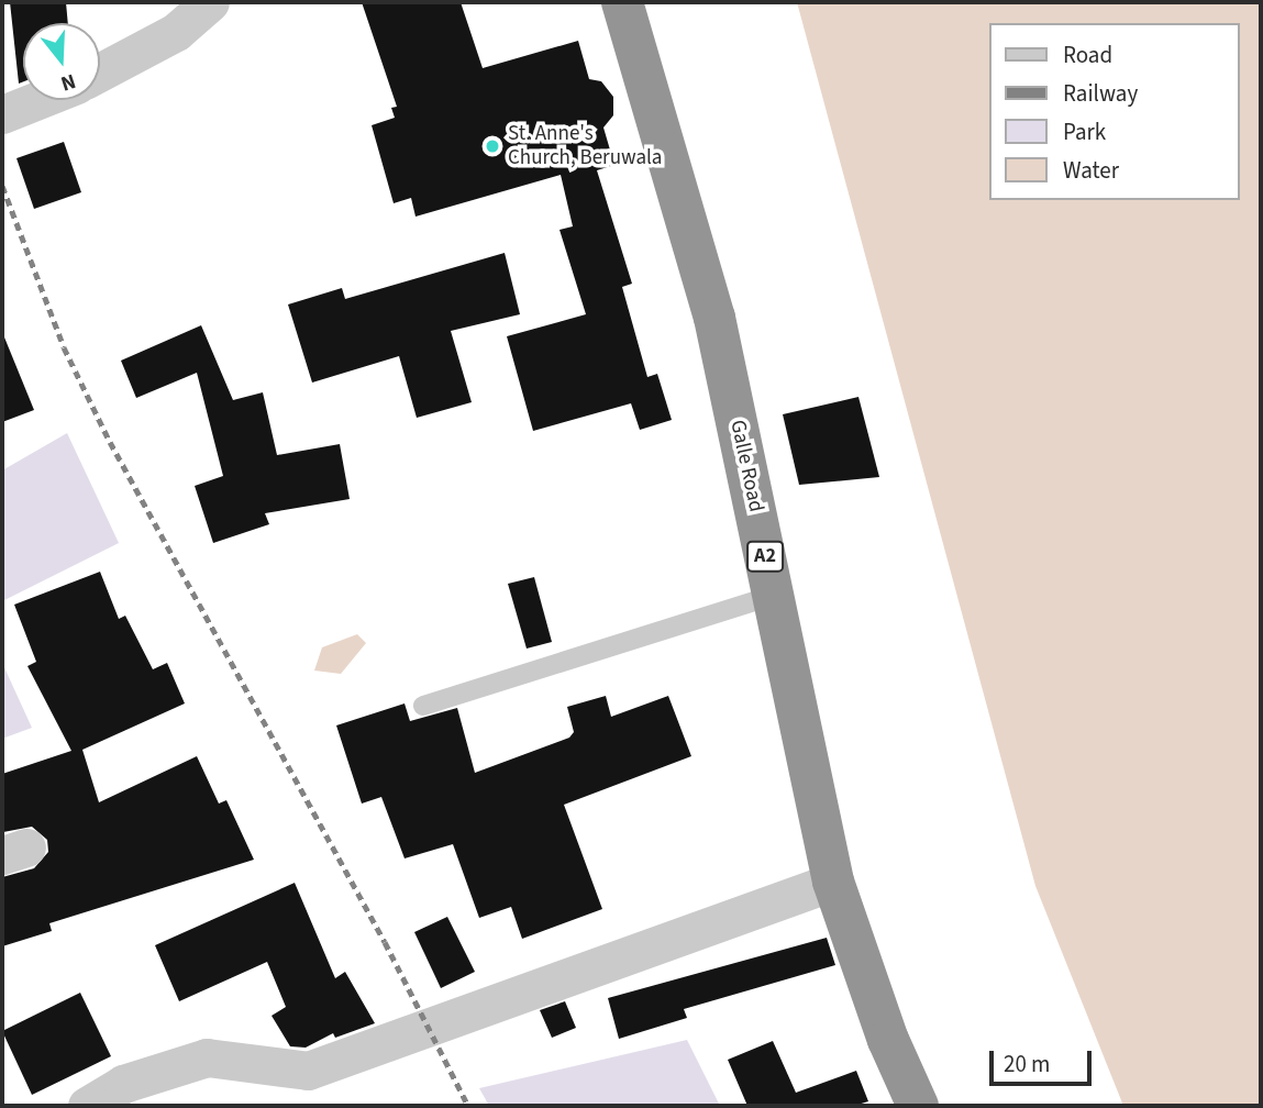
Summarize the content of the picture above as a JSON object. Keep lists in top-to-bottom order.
{
  "streets": {
    "highway": ["Galle Road", "A2"]
  },
  "places": ["St. Anne's Church, Beruwala"],
  "legend": [
    "Road",
    "Railway",
    "Park",
    "Water"
  ],
  "scale_bar": "20 m",
  "north": "bottom"
}
